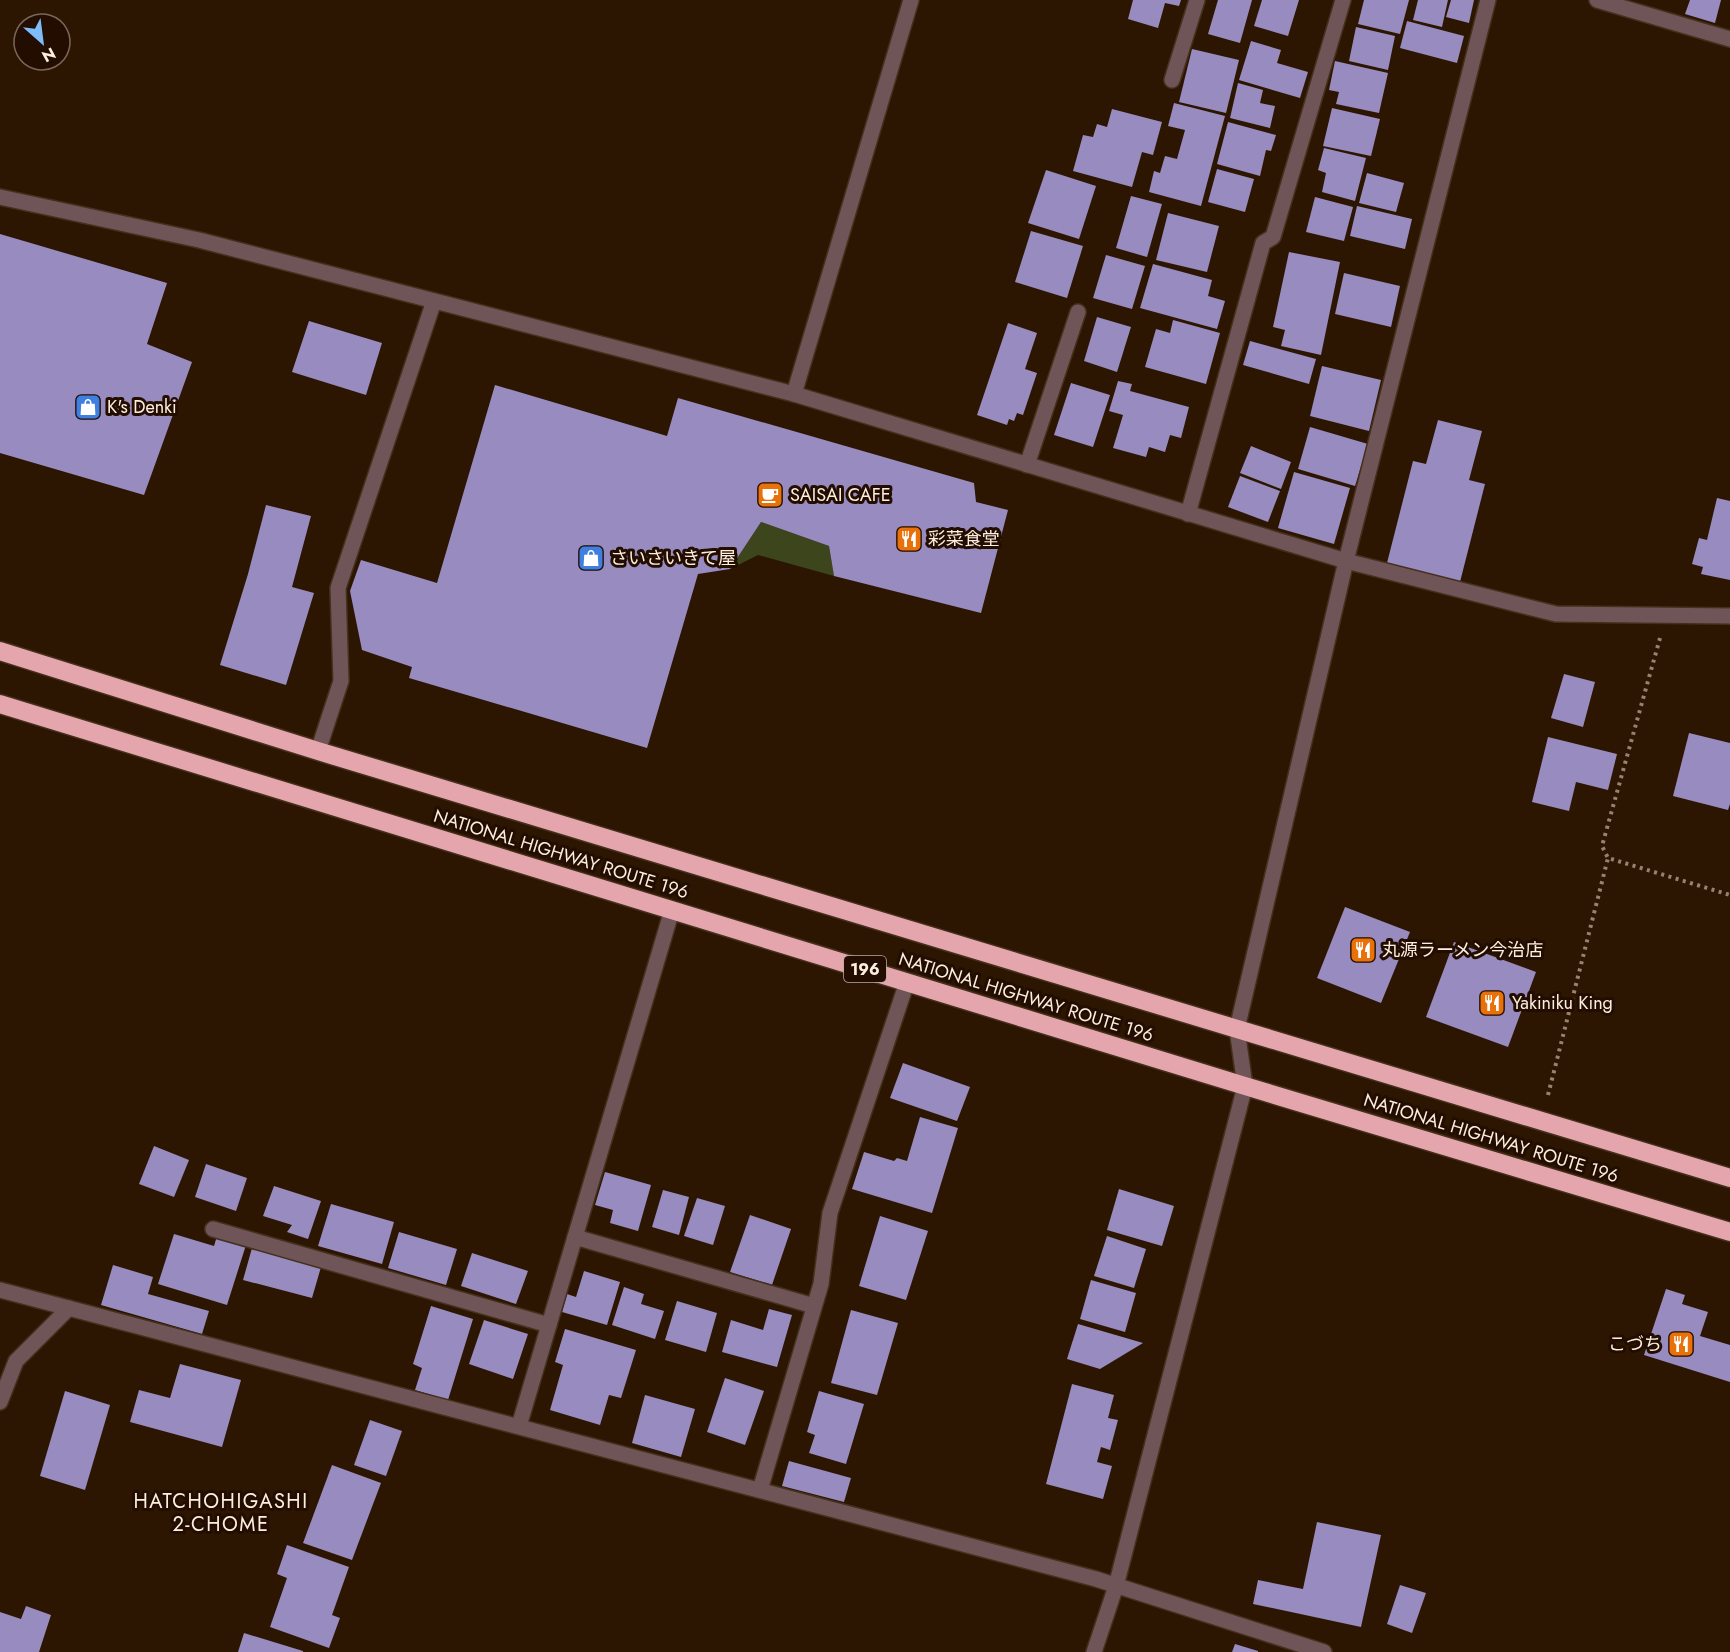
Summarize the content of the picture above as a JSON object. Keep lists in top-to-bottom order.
{
  "streets": {
    "highway": ["NATIONAL HIGHWAY ROUTE 196", "196"]
  },
  "districts": ["HATCHOHIGASHI 2-CHOME"],
  "places": {
    "shop": ["K's Denki", "さいさいきて屋"],
    "cafe": ["SAISAI CAFE"],
    "restaurant": [
      "彩菜食堂",
      "丸源ラーメン今治店",
      "Yakiniku King",
      "こづち"
    ]
  },
  "north": "bottom right"
}
